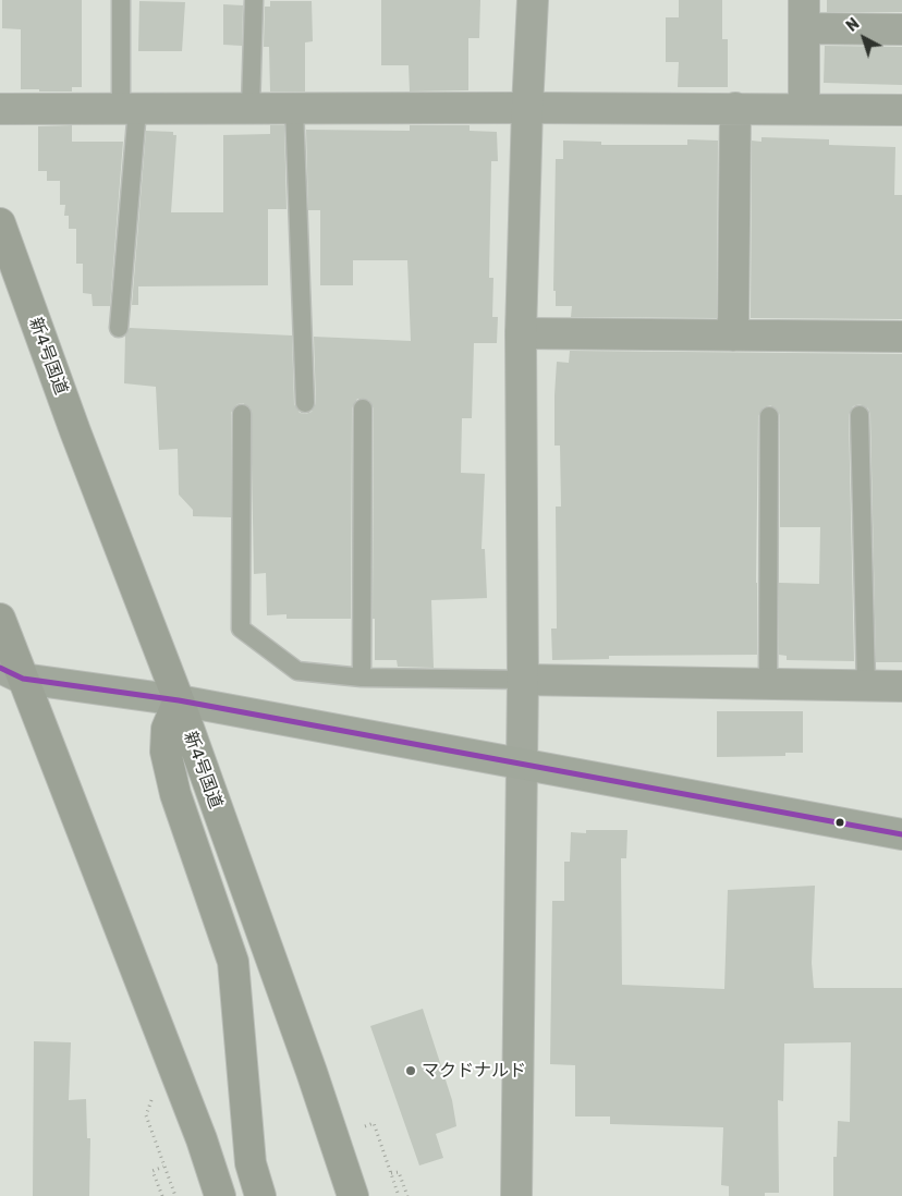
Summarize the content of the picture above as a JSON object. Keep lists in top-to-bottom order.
{
  "streets": {
    "highway": ["新4号国道"]
  },
  "places": ["マクドナルド"],
  "north": "top left"
}
